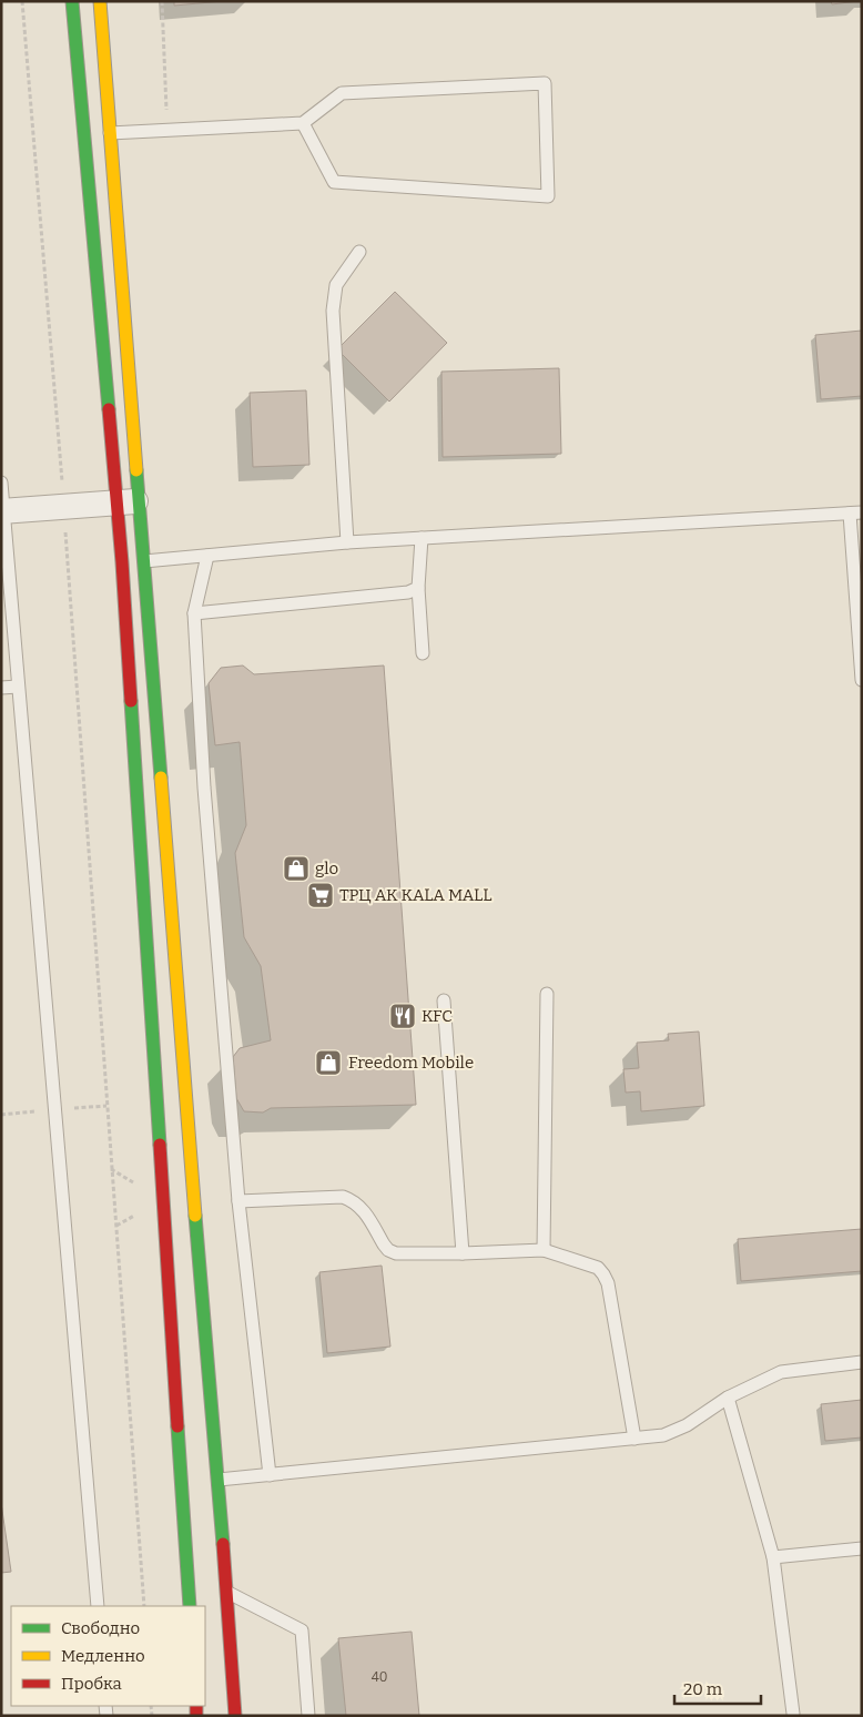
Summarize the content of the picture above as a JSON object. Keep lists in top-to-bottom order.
{
  "places": {
    "shop": ["glo", "Freedom Mobile"],
    "supermarket": ["ТРЦ AK KALA MALL"],
    "restaurant": ["KFC"]
  },
  "house_numbers": ["40"],
  "legend": ["Свободно", "Медленно", "Пробка"],
  "scale_bar": "20 m"
}
